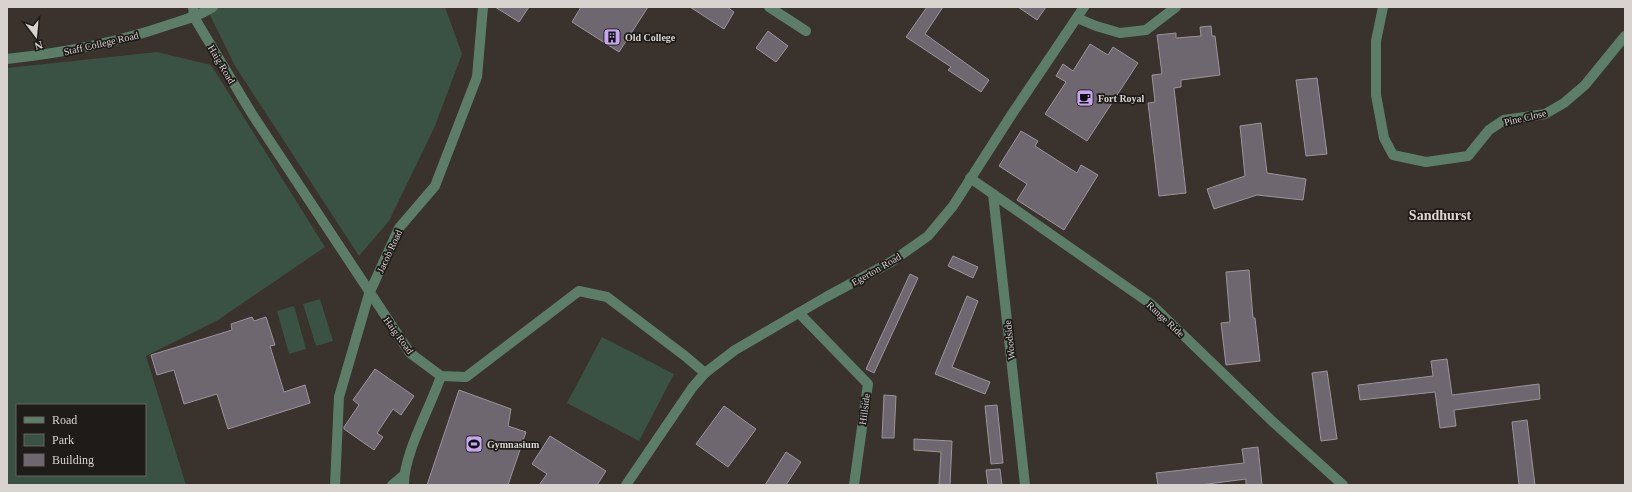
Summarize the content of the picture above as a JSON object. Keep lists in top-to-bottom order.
{
  "streets": {
    "street": [
      "Staff College Road",
      "Haig Road",
      "Pine Close",
      "Jacob Road",
      "Egerton Road",
      "Range Ride",
      "Woodside",
      "Hillside"
    ]
  },
  "crossings": [
    ["Staff College Road", "Haig Road"],
    ["Haig Road", "Jacob Road"],
    ["Egerton Road", "Range Ride"],
    ["Egerton Road", "Hillside"],
    ["Range Ride", "Woodside"]
  ],
  "districts": ["Sandhurst"],
  "places": {
    "building": ["Old College"],
    "cafe": ["Fort Royal"],
    "sports": ["Gymnasium"]
  },
  "legend": ["Road", "Park", "Building"],
  "north": "bottom"
}
